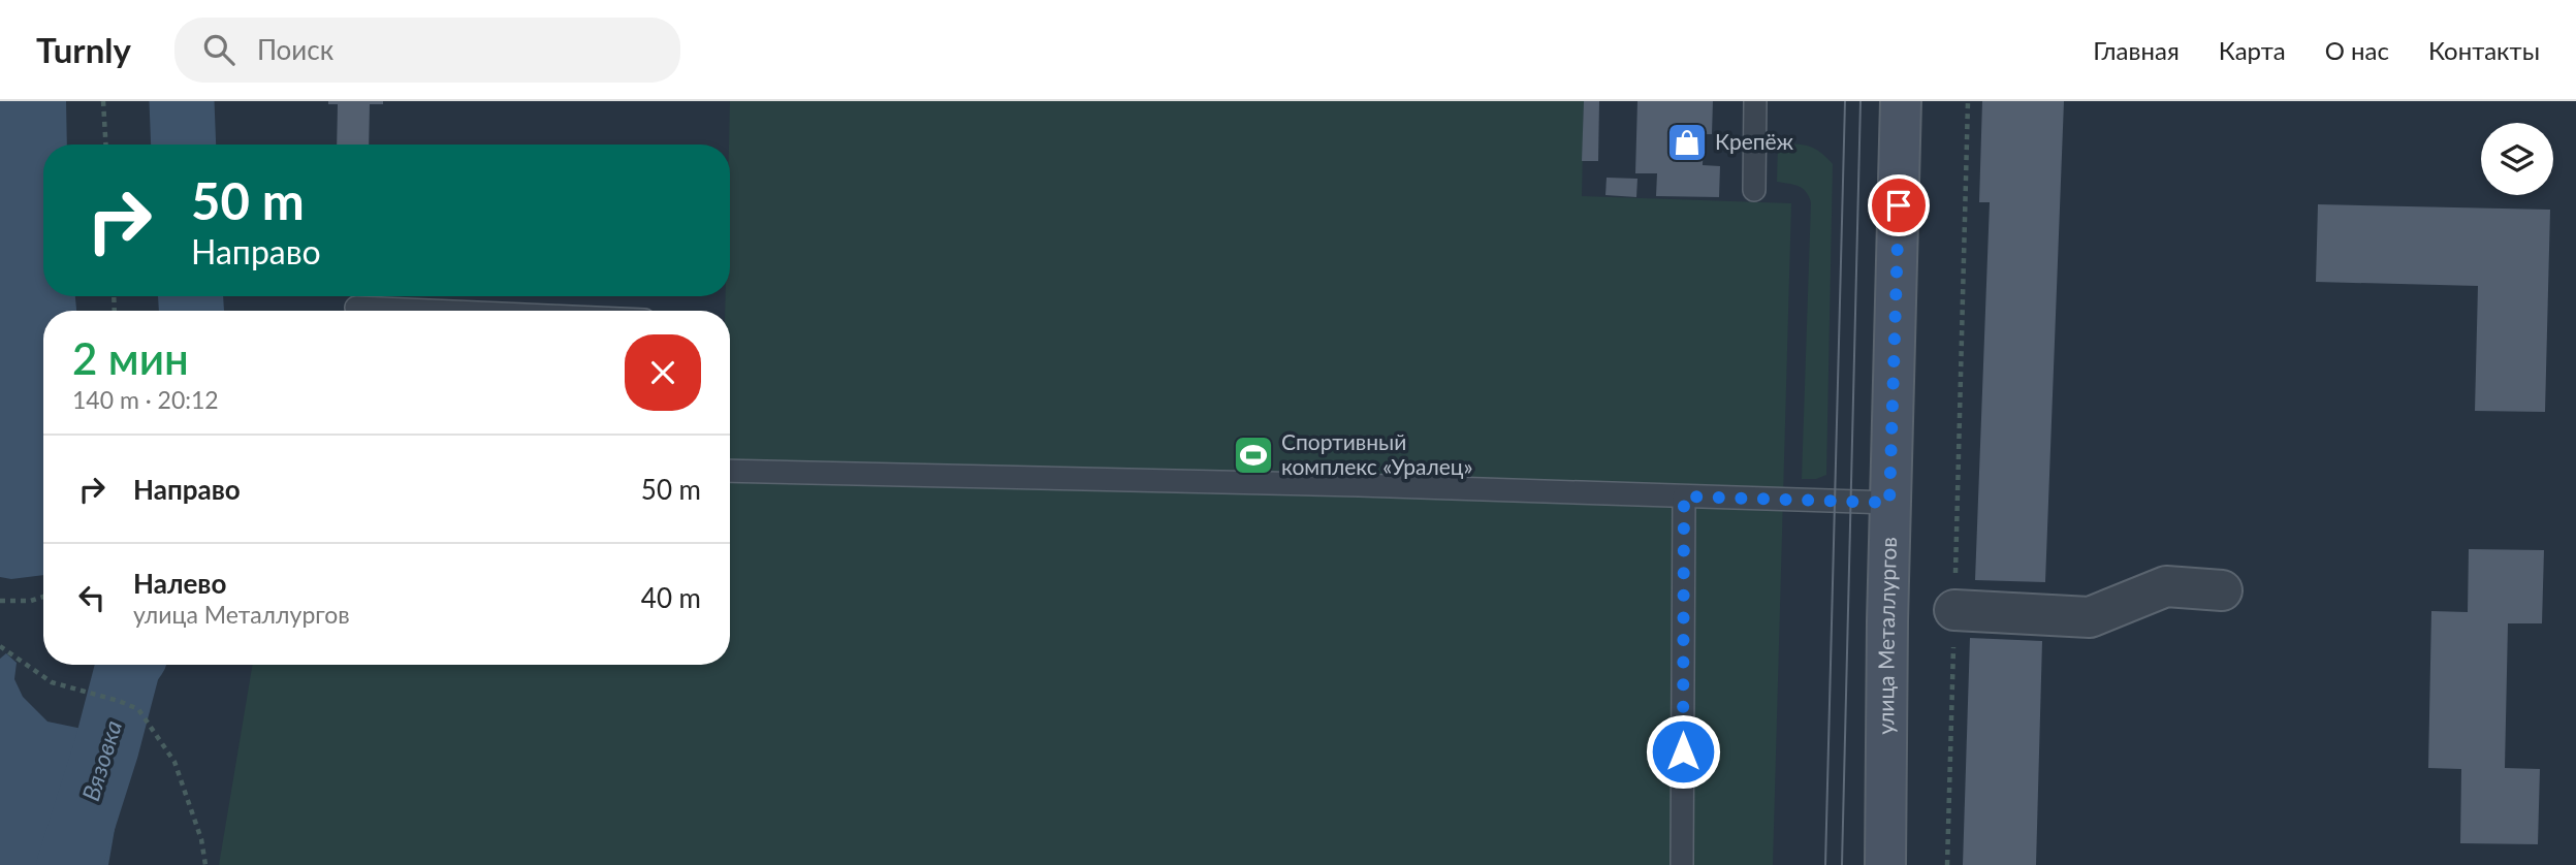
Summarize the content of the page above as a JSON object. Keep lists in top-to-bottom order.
{
  "streets": {
    "main road": ["улица Металлургов"]
  },
  "water": ["Вязовка"],
  "places": {
    "shop": ["Крепёж"],
    "sports": ["Спортивный комплекс «Уралец»"]
  },
  "page": {
    "header": "Turnly",
    "search": "Поиск",
    "nav": [
      "Главная",
      "Карта",
      "О нас",
      "Контакты"
    ],
    "turn": ["50 m", "Направо"],
    "heading": ["2 мин", "140 m · 20:12"],
    "list": [
      {
        "name": "Направо",
        "value": "50 m"
      },
      {
        "name": "Налево",
        "note": "улица Металлургов",
        "value": "40 m"
      }
    ]
  }
}
